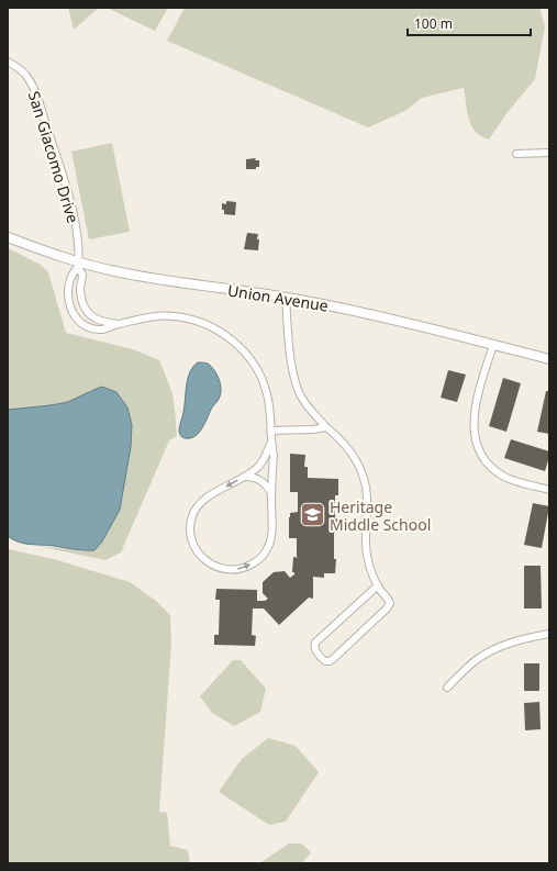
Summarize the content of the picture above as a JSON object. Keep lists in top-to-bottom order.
{
  "streets": {
    "street": ["San Giacomo Drive", "Union Avenue"]
  },
  "crossings": [
    ["San Giacomo Drive", "Union Avenue"]
  ],
  "places": {
    "school or university": ["Heritage Middle School"]
  },
  "scale_bar": "100 m"
}
